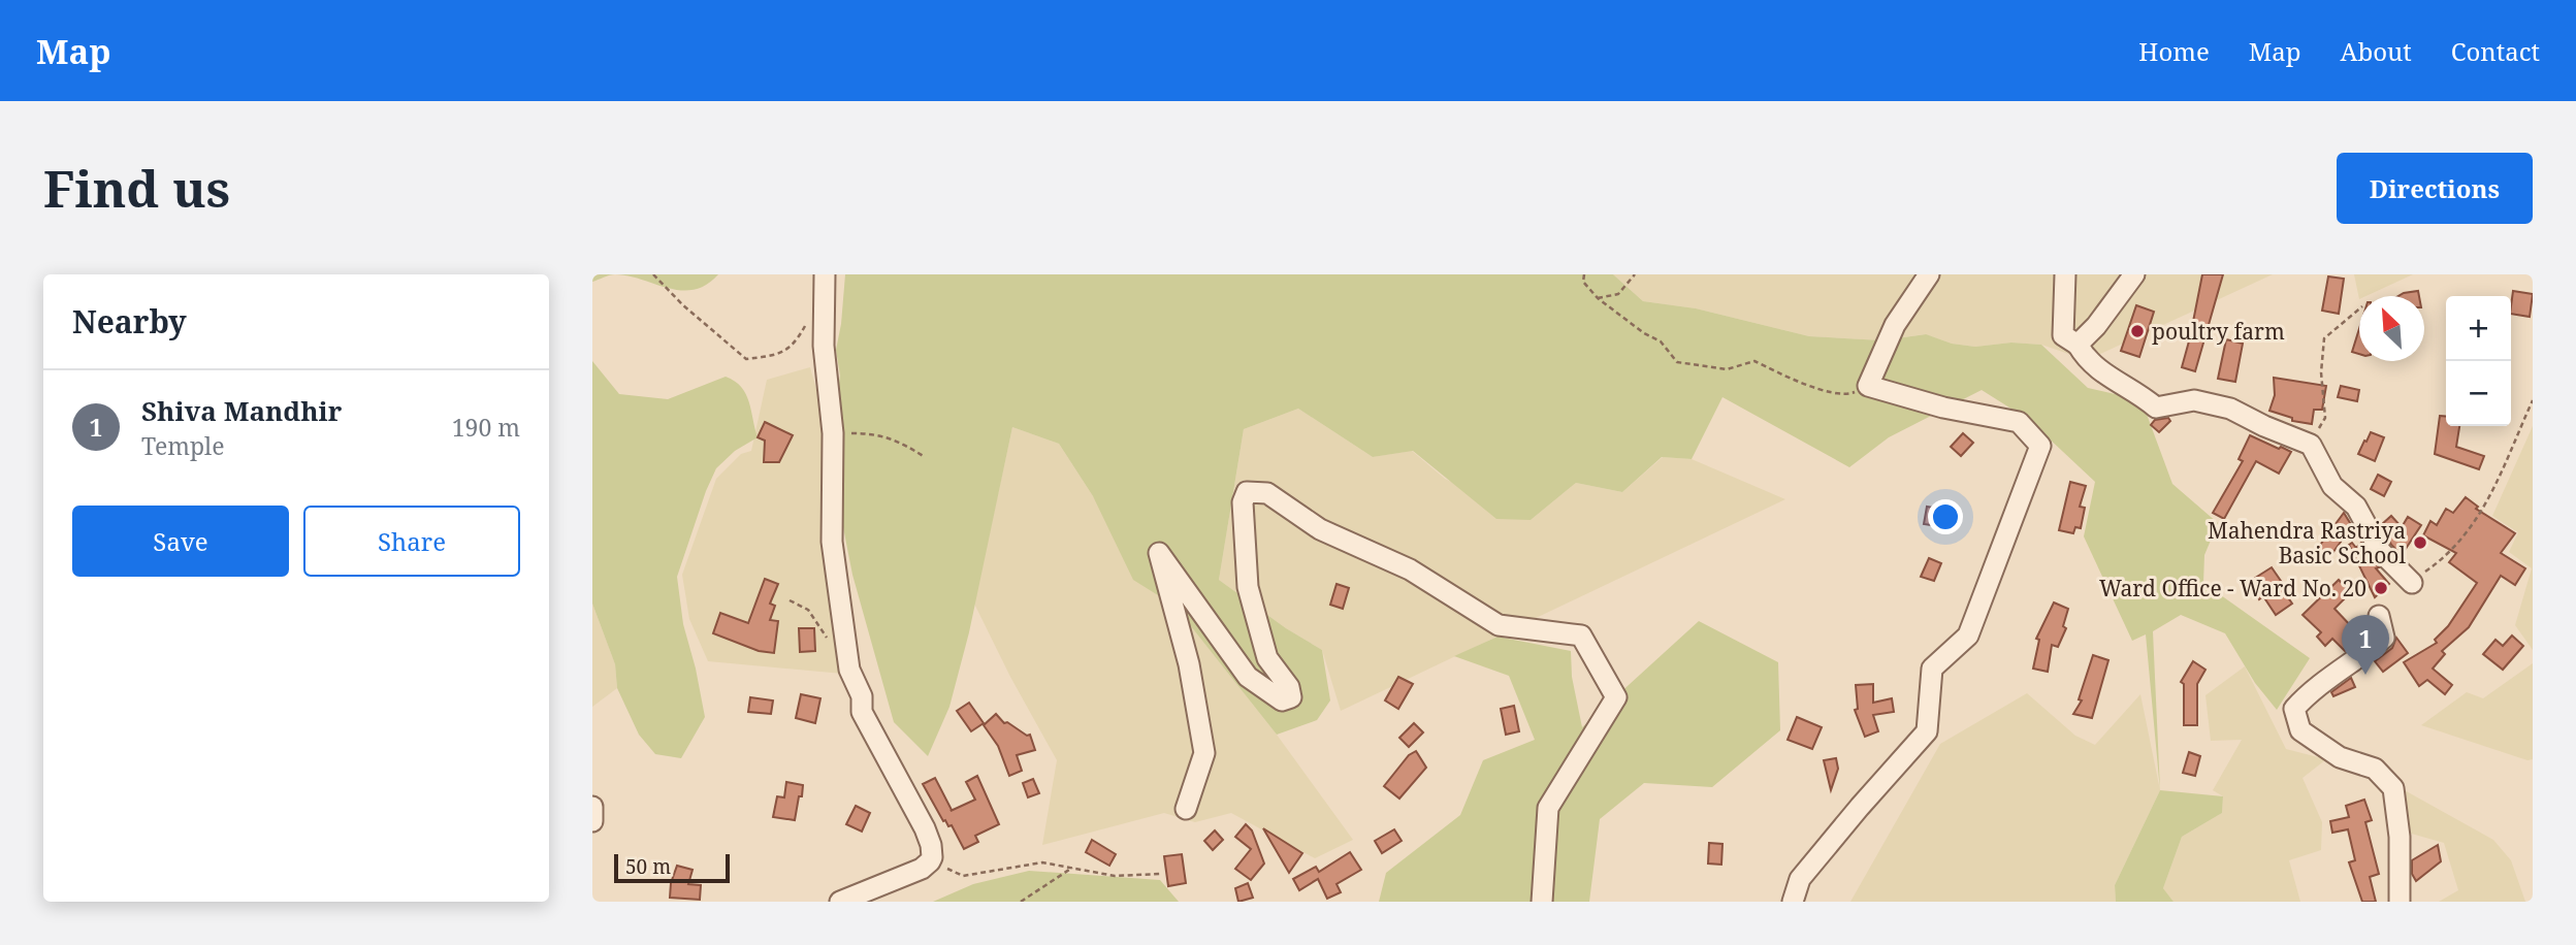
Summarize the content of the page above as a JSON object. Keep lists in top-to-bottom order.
{
  "places": ["poultry farm", "Mahendra Rastriya Basic School", "Ward Office - Ward No. 20"],
  "scale_bar": "50 m",
  "north": "top left",
  "page": {
    "header": "Map",
    "nav": [
      "Home",
      "Map",
      "About",
      "Contact"
    ],
    "buttons": [
      "Directions",
      ["Save", "Share"]
    ],
    "title": "Find us",
    "heading": "Nearby",
    "map_buttons": ["+", "−"],
    "list": [
      {
        "mark": "1",
        "name": "Shiva Mandhir",
        "note": "Temple",
        "value": "190 m"
      }
    ],
    "pins": "1",
    "scale": "50 m"
  }
}
